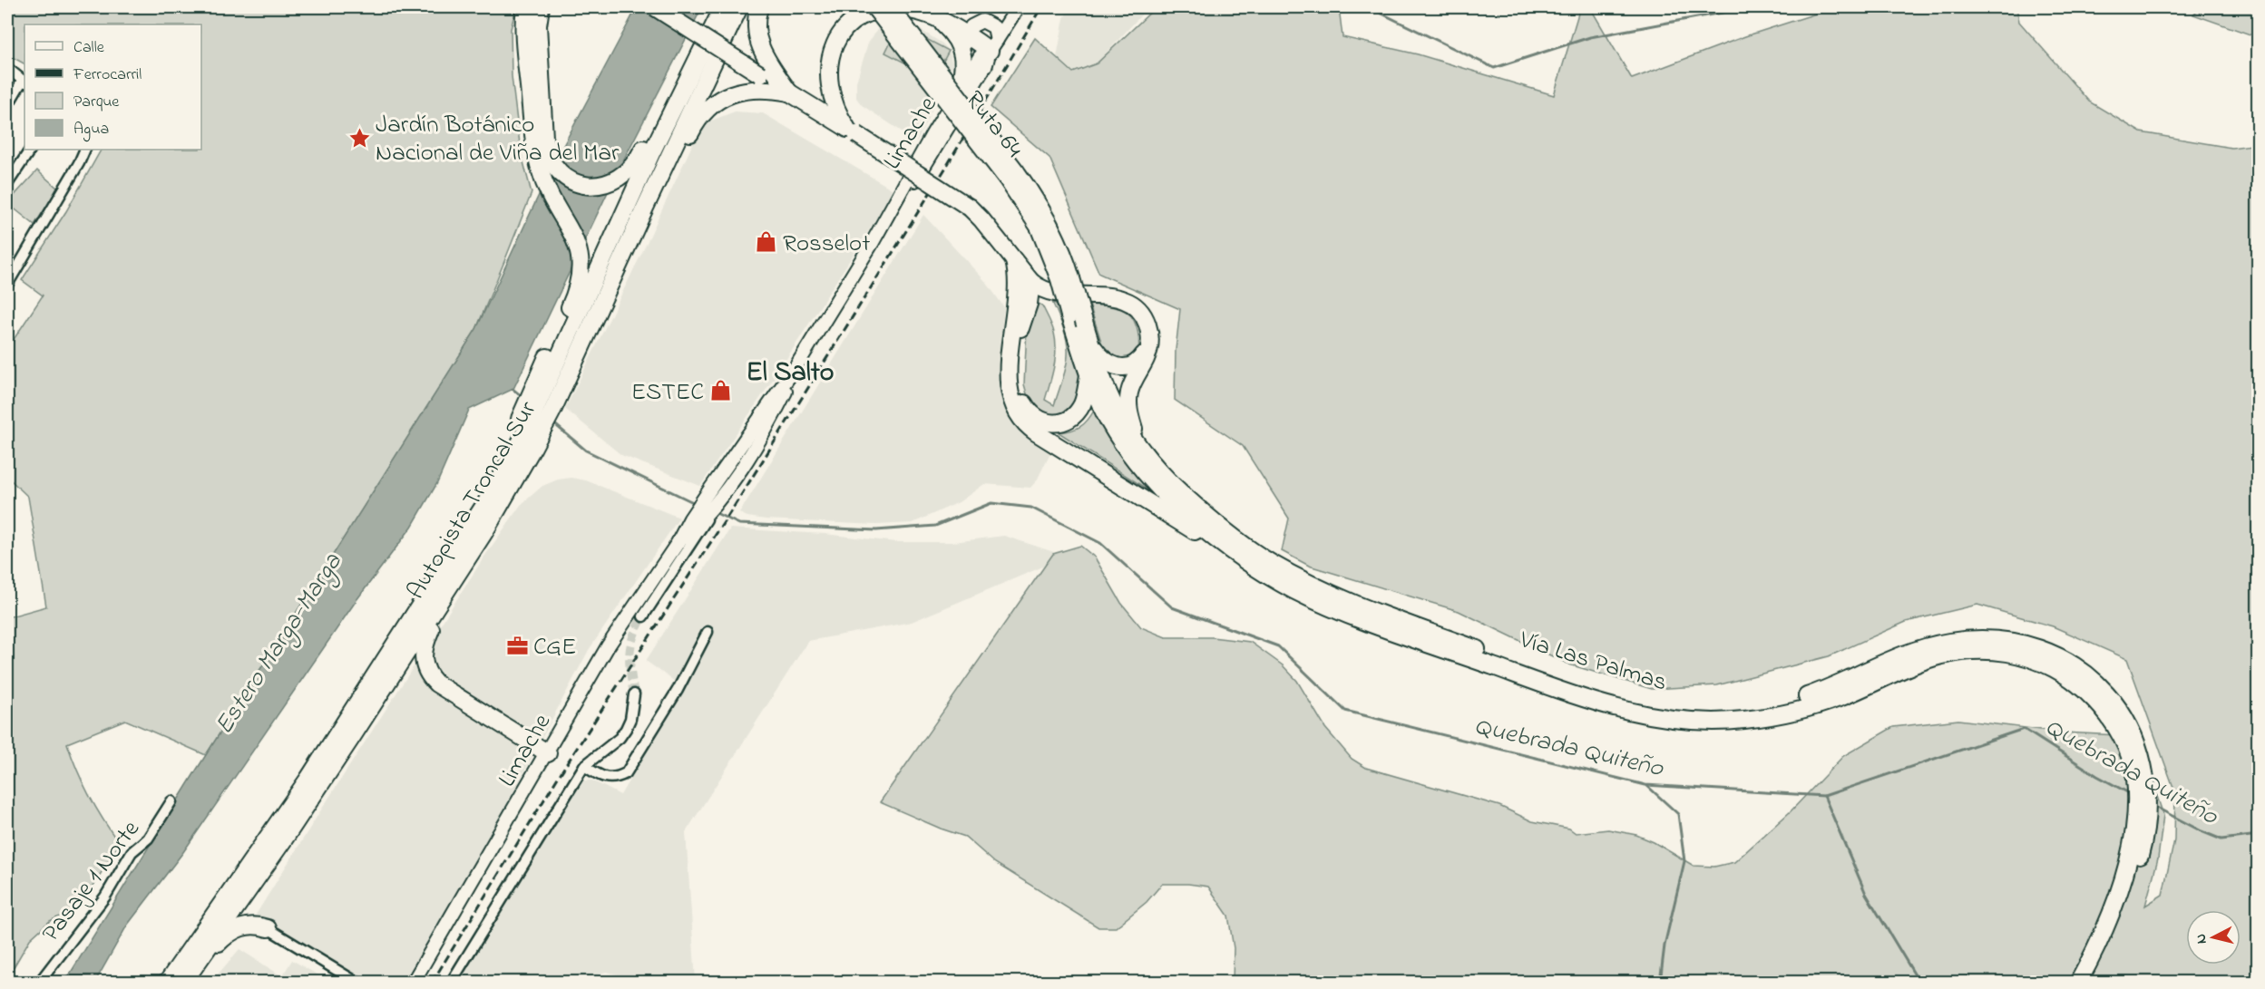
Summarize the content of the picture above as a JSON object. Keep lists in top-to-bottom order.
{
  "streets": {
    "highway": ["Ruta 64", "Autopista Troncal Sur", "Vía Las Palmas"],
    "main road": ["Limache"],
    "street": ["Pasaje 1 Norte"]
  },
  "crossings": [
    ["Ruta 64", "Vía Las Palmas"]
  ],
  "districts": ["El Salto"],
  "water": ["Estero Marga-Marga", "Quebrada Quiteño"],
  "places": {
    "place": ["Jardín Botánico Nacional de Viña del Mar"],
    "shop": ["Rosselot", "ESTEC"],
    "office": ["CGE"]
  },
  "legend": [
    "Calle",
    "Ferrocarril",
    "Parque",
    "Agua"
  ],
  "north": "left"
}
